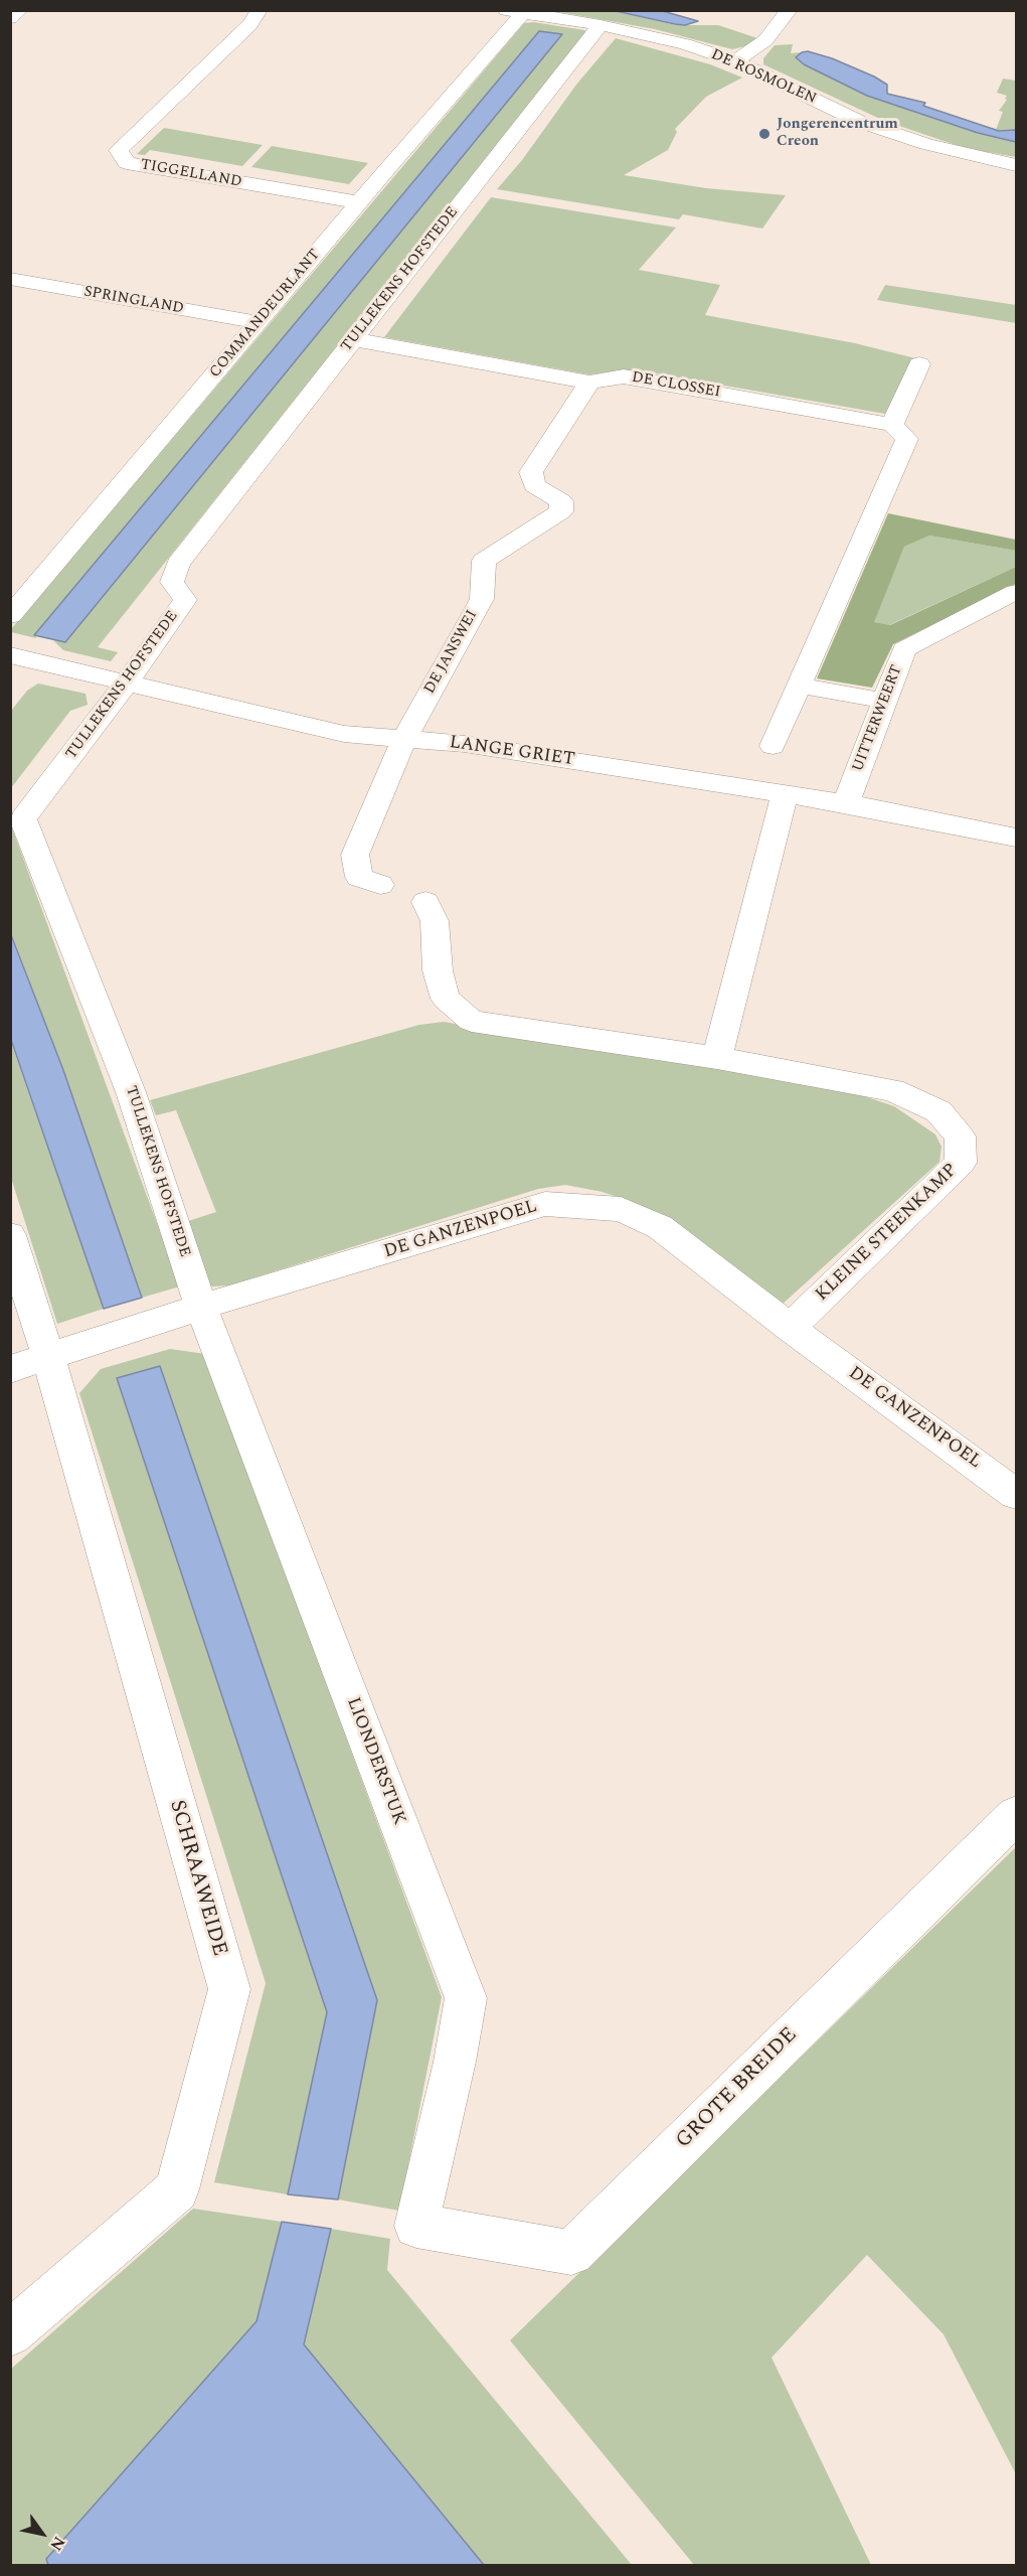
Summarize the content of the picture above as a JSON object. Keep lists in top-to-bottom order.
{
  "streets": {
    "street": [
      "DE ROSMOLEN",
      "TIGGELLAND",
      "TULLEKENS HOFSTEDE",
      "SPRINGLAND",
      "COMMANDEURLANT",
      "DE CLOSSEI",
      "DE JANSWEI",
      "UITTERWEERT",
      "LANGE GRIET",
      "DE GANZENPOEL",
      "KLEINE STEENKAMP",
      "LIONDERSTUK",
      "SCHRAAWEIDE",
      "GROTE BREIDE"
    ]
  },
  "crossings": [
    ["DE ROSMOLEN", "TULLEKENS HOFSTEDE"],
    ["DE ROSMOLEN", "COMMANDEURLANT"],
    ["TIGGELLAND", "COMMANDEURLANT"],
    ["TULLEKENS HOFSTEDE", "DE CLOSSEI"],
    ["TULLEKENS HOFSTEDE", "LANGE GRIET"],
    ["TULLEKENS HOFSTEDE", "DE GANZENPOEL"],
    ["TULLEKENS HOFSTEDE", "LIONDERSTUK"],
    ["SPRINGLAND", "COMMANDEURLANT"],
    ["DE CLOSSEI", "DE JANSWEI"],
    ["DE JANSWEI", "LANGE GRIET"],
    ["UITTERWEERT", "LANGE GRIET"],
    ["DE GANZENPOEL", "KLEINE STEENKAMP"],
    ["DE GANZENPOEL", "LIONDERSTUK"],
    ["DE GANZENPOEL", "SCHRAAWEIDE"],
    ["LIONDERSTUK", "GROTE BREIDE"]
  ],
  "places": ["Jongerencentrum Creon"],
  "north": "bottom right"
}
